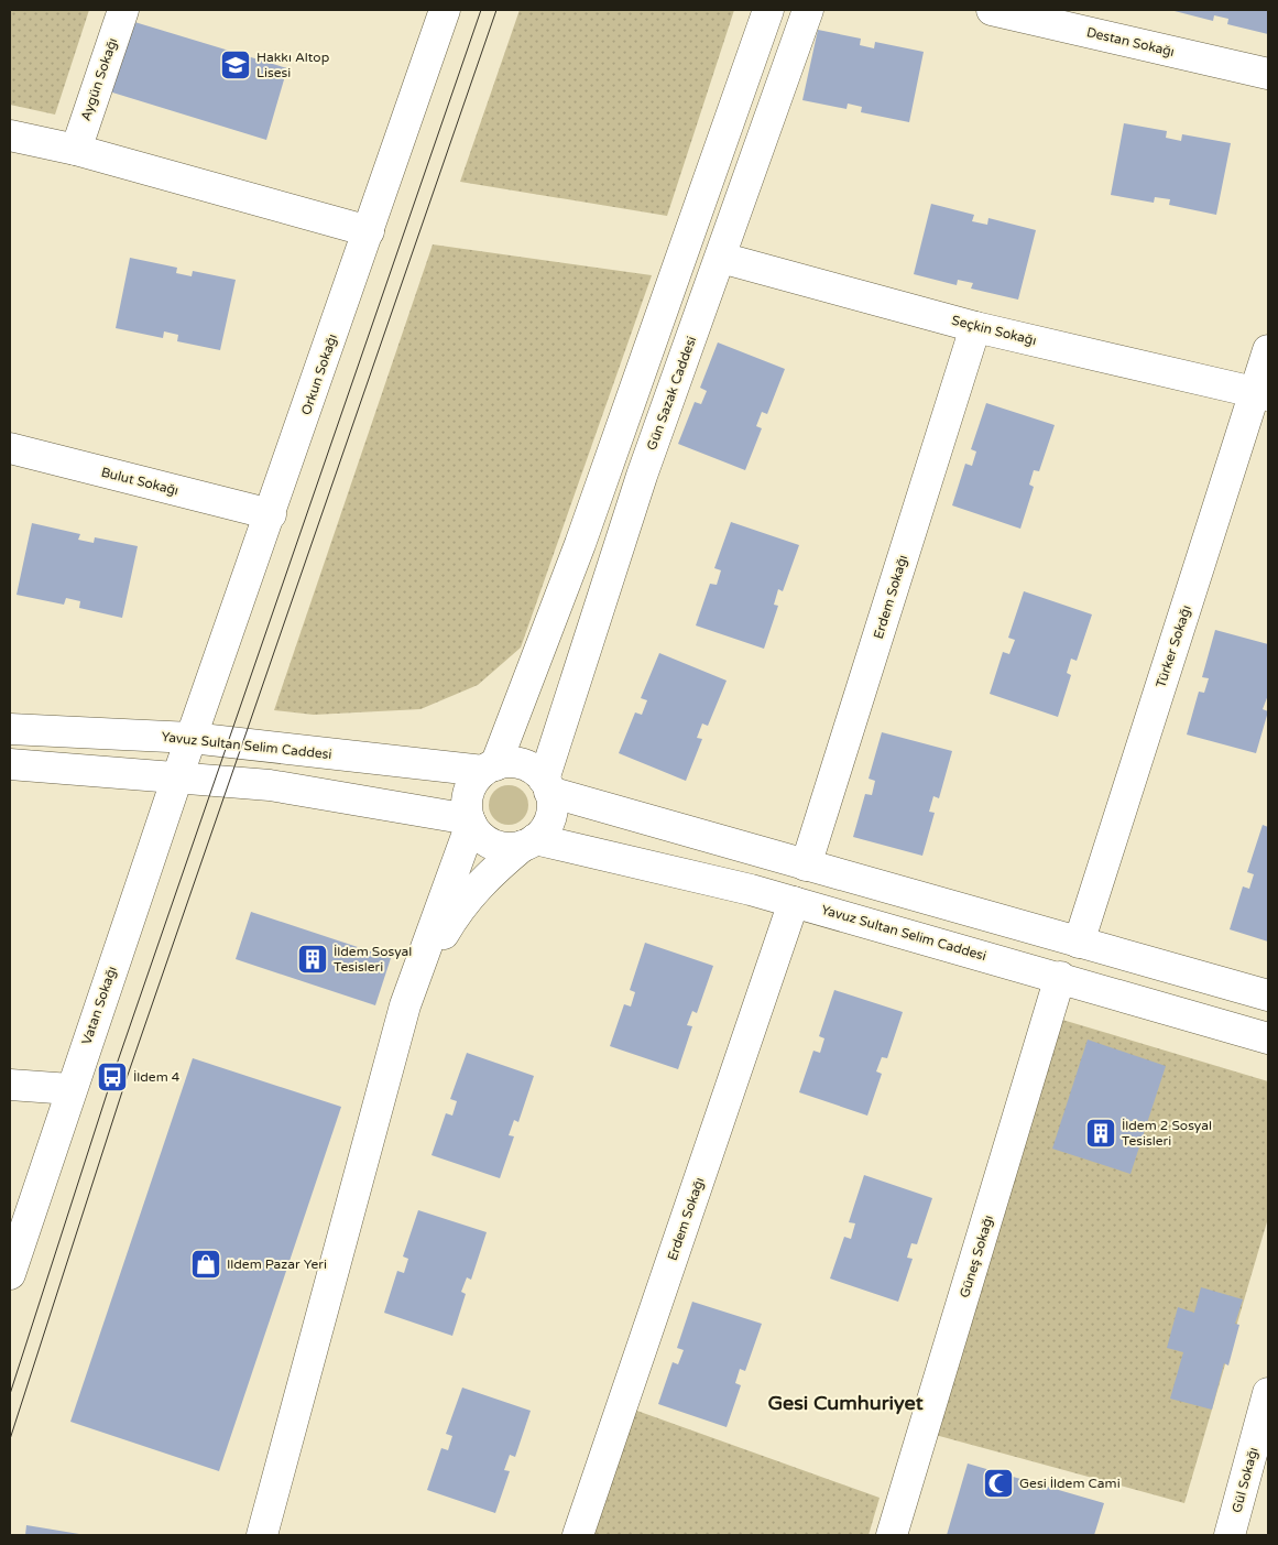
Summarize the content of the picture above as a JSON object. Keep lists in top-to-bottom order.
{
  "streets": {
    "street": [
      "Destan Sokağı",
      "Aygün Sokağı",
      "Seçkin Sokağı",
      "Orkun Sokağı",
      "Gün Sazak Caddesi",
      "Bulut Sokağı",
      "Erdem Sokağı",
      "Türker Sokağı",
      "Yavuz Sultan Selim Caddesi",
      "Vatan Sokağı",
      "Güneş Sokağı",
      "Gül Sokağı"
    ]
  },
  "crossings": [
    ["Seçkin Sokağı", "Gün Sazak Caddesi"],
    ["Seçkin Sokağı", "Erdem Sokağı"],
    ["Seçkin Sokağı", "Türker Sokağı"],
    ["Orkun Sokağı", "Bulut Sokağı"],
    ["Orkun Sokağı", "Yavuz Sultan Selim Caddesi"],
    ["Orkun Sokağı", "Vatan Sokağı"],
    ["Gün Sazak Caddesi", "Yavuz Sultan Selim Caddesi"],
    ["Erdem Sokağı", "Yavuz Sultan Selim Caddesi"],
    ["Yavuz Sultan Selim Caddesi", "Vatan Sokağı"],
    ["Yavuz Sultan Selim Caddesi", "Güneş Sokağı"]
  ],
  "districts": ["Gesi Cumhuriyet"],
  "places": {
    "school or university": ["Hakkı Altop Lisesi"],
    "building": ["İldem Sosyal Tesisleri", "İldem 2 Sosyal Tesisleri"],
    "bus stop": ["İldem 4"],
    "shop": ["Ildem Pazar Yeri"],
    "mosque": ["Gesi İldem Cami"]
  }
}
